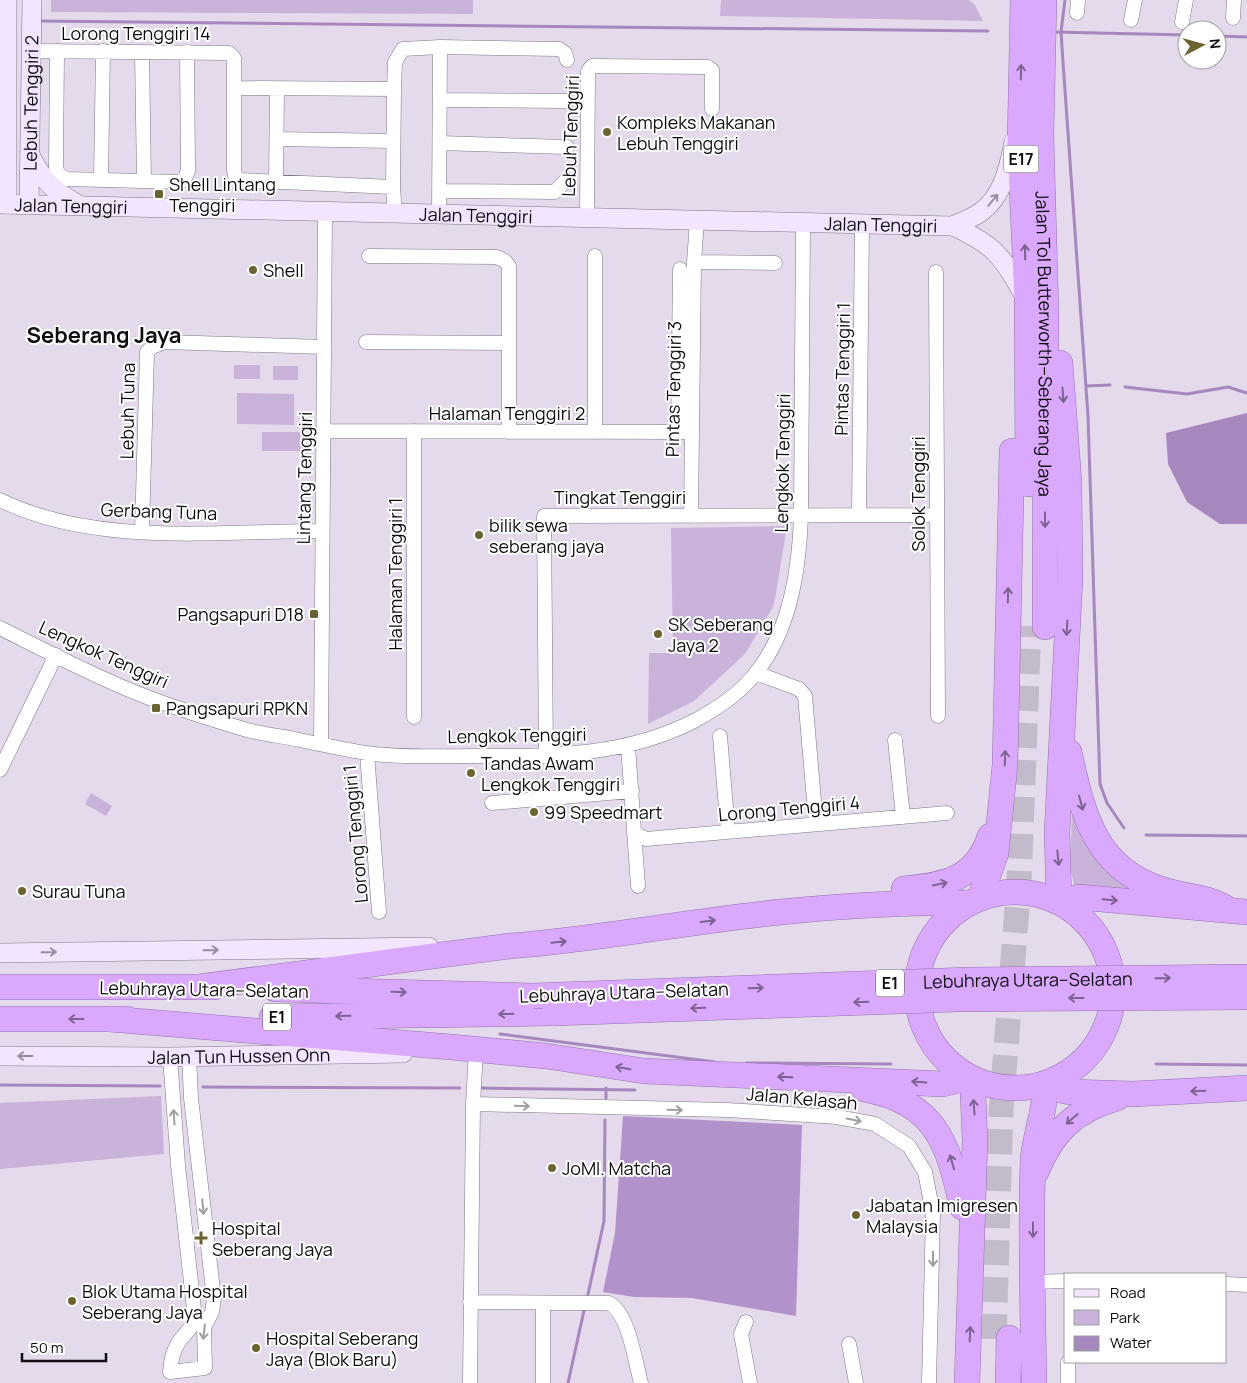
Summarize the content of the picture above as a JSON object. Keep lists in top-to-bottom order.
{
  "streets": {
    "highway": [
      "E17",
      "Jalan Tol Butterworth–Seberang Jaya",
      "Lebuhraya Utara–Selatan",
      "E1"
    ],
    "street": [
      "Lorong Tenggiri 14",
      "Lebuh Tenggiri 2",
      "Lebuh Tenggiri",
      "Jalan Tenggiri",
      "Pintas Tenggiri 1",
      "Pintas Tenggiri 3",
      "Lebuh Tuna",
      "Halaman Tenggiri 2",
      "Lengkok Tenggiri",
      "Lintang Tenggiri",
      "Solok Tenggiri",
      "Tingkat Tenggiri",
      "Gerbang Tuna",
      "Halaman Tenggiri 1",
      "Lorong Tenggiri 4",
      "Lorong Tenggiri 1",
      "Jalan Tun Hussen Onn",
      "Jalan Kelasah"
    ]
  },
  "crossings": [
    ["Lorong Tenggiri 14", "Lebuh Tenggiri 2"],
    ["Lebuh Tenggiri 2", "Jalan Tenggiri"],
    ["Lebuh Tenggiri", "Jalan Tenggiri"],
    ["Jalan Tenggiri", "Pintas Tenggiri 1"],
    ["Jalan Tenggiri", "Pintas Tenggiri 3"],
    ["Jalan Tenggiri", "Lengkok Tenggiri"],
    ["Jalan Tenggiri", "Lintang Tenggiri"],
    ["Pintas Tenggiri 1", "Tingkat Tenggiri"],
    ["Pintas Tenggiri 3", "Halaman Tenggiri 2"],
    ["Pintas Tenggiri 3", "Tingkat Tenggiri"],
    ["Lebuh Tuna", "Lintang Tenggiri"],
    ["Lebuh Tuna", "Gerbang Tuna"],
    ["Halaman Tenggiri 2", "Lintang Tenggiri"],
    ["Halaman Tenggiri 2", "Halaman Tenggiri 1"],
    ["Lengkok Tenggiri", "Lintang Tenggiri"],
    ["Lengkok Tenggiri", "Tingkat Tenggiri"],
    ["Lengkok Tenggiri", "Lorong Tenggiri 1"],
    ["Lintang Tenggiri", "Gerbang Tuna"],
    ["Solok Tenggiri", "Tingkat Tenggiri"]
  ],
  "districts": ["Seberang Jaya"],
  "places": {
    "other": [
      "Kompleks Makanan Lebuh Tenggiri",
      "Shell",
      "bilik sewa seberang jaya",
      "SK Seberang Jaya 2",
      "Tandas Awam Lengkok Tenggiri",
      "99 Speedmart",
      "Surau Tuna",
      "JoMI. Matcha",
      "Jabatan Imigresen Malaysia",
      "Blok Utama Hospital Seberang Jaya",
      "Hospital Seberang Jaya (Blok Baru)"
    ],
    "transit": ["Shell Lintang Tenggiri", "Pangsapuri D18", "Pangsapuri RPKN"],
    "health": ["Hospital Seberang Jaya"]
  },
  "legend": ["Road", "Park", "Water"],
  "scale_bar": "50 m",
  "north": "right"
}
